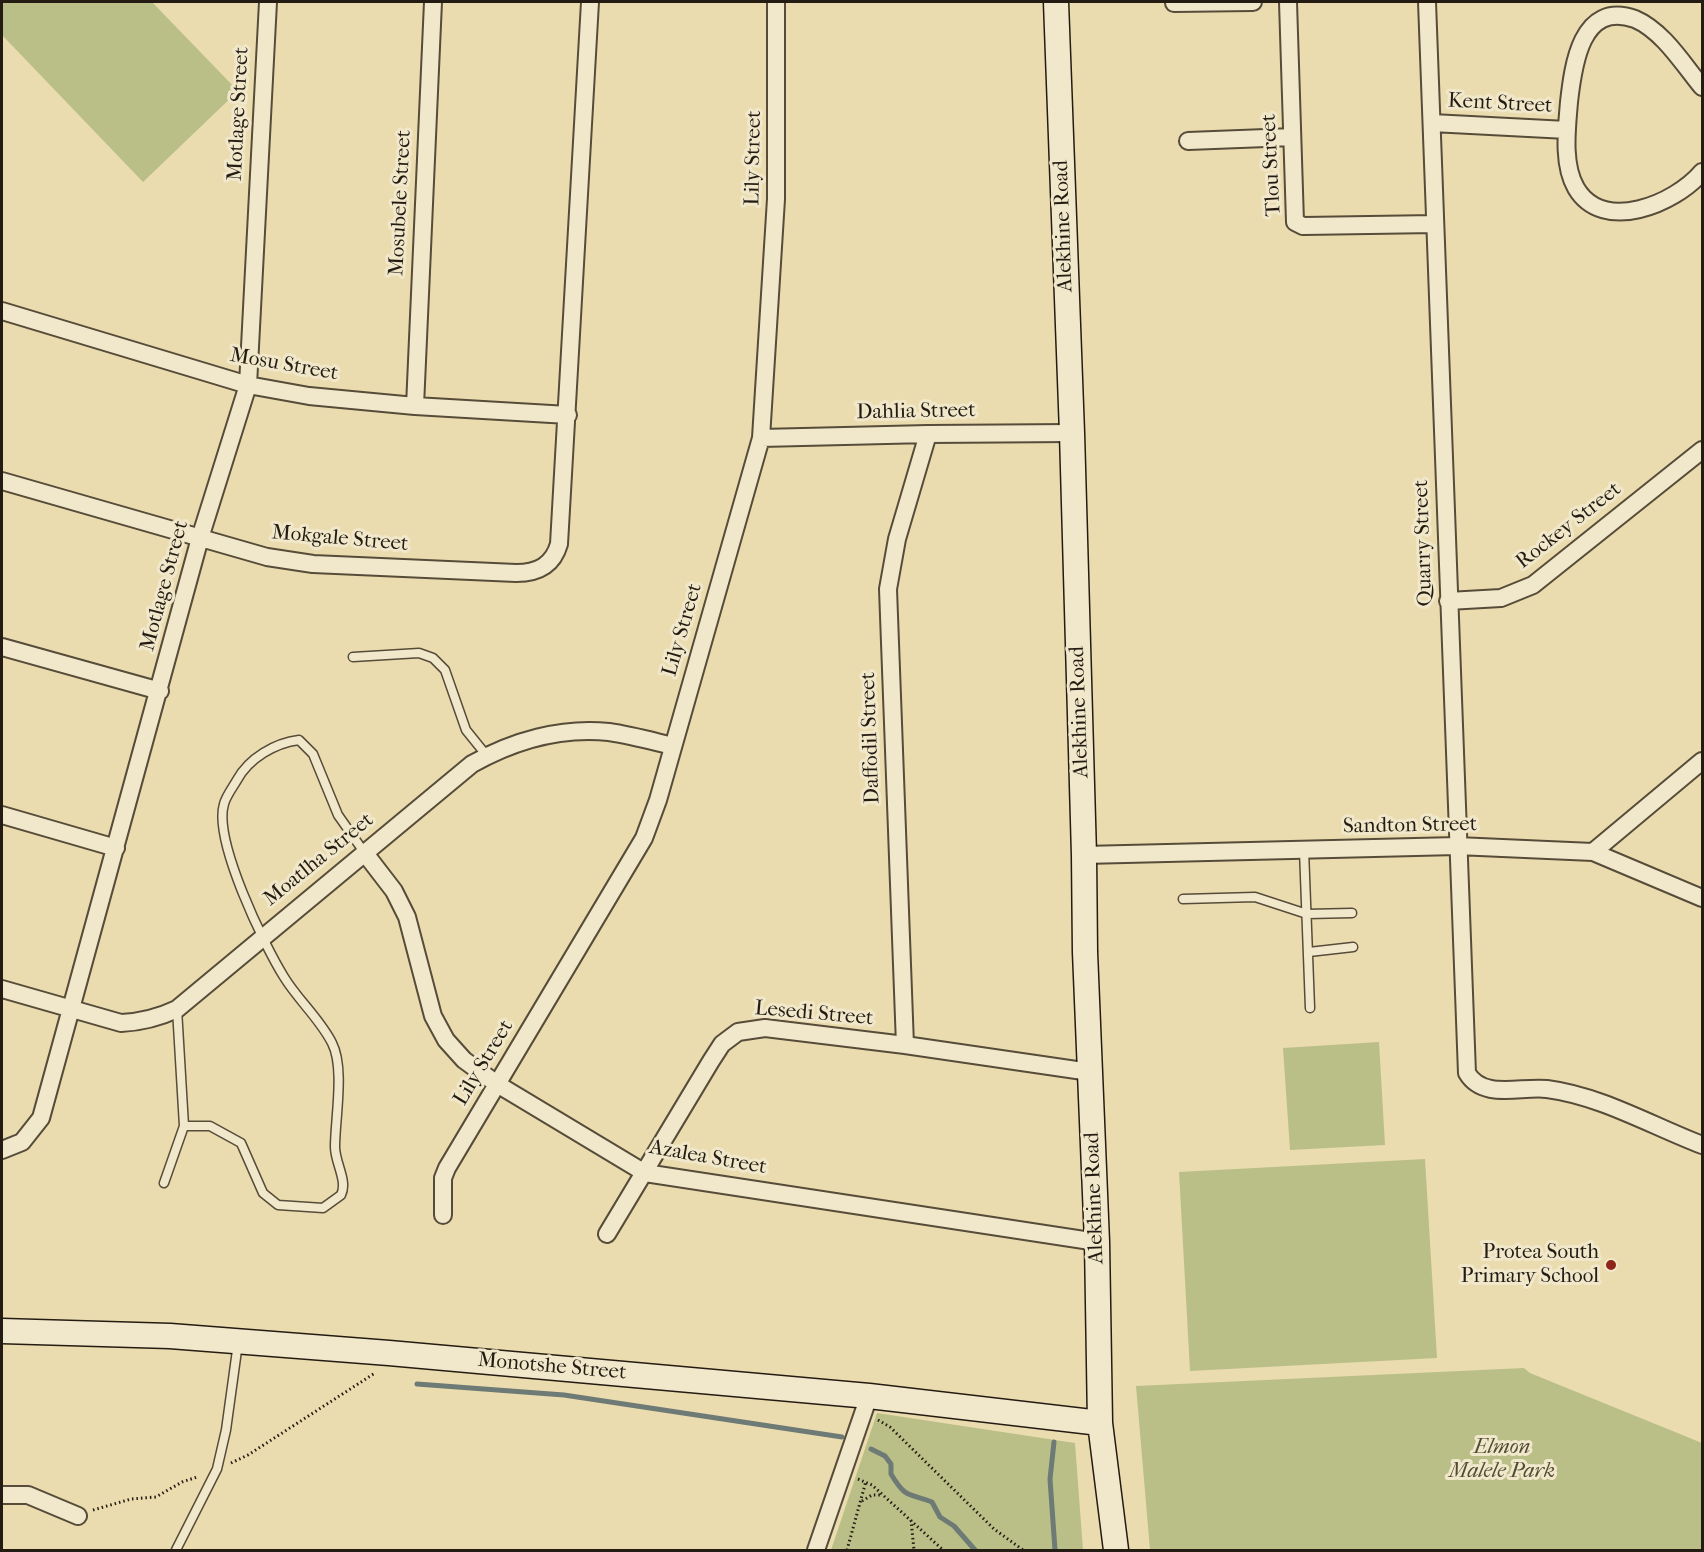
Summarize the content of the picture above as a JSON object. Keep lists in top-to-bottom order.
{
  "streets": {
    "street": [
      "Kent Street",
      "Motlage Street",
      "Lily Street",
      "Tlou Street",
      "Mosubele Street",
      "Alekhine Road",
      "Mosu Street",
      "Dahlia Street",
      "Rockey Street",
      "Mokgale Street",
      "Quarry Street",
      "Daffodil Street",
      "Sandton Street",
      "Moatlha Street",
      "Lesedi Street",
      "Azalea Street",
      "Monotshe Street"
    ]
  },
  "crossings": [
    ["Kent Street", "Quarry Street"],
    ["Motlage Street", "Mosu Street"],
    ["Motlage Street", "Mokgale Street"],
    ["Motlage Street", "Moatlha Street"],
    ["Lily Street", "Dahlia Street"],
    ["Lily Street", "Moatlha Street"],
    ["Lily Street", "Azalea Street"],
    ["Tlou Street", "Quarry Street"],
    ["Mosubele Street", "Mosu Street"],
    ["Alekhine Road", "Dahlia Street"],
    ["Alekhine Road", "Sandton Street"],
    ["Alekhine Road", "Lesedi Street"],
    ["Alekhine Road", "Azalea Street"],
    ["Alekhine Road", "Monotshe Street"],
    ["Mosu Street", "Mokgale Street"],
    ["Dahlia Street", "Daffodil Street"],
    ["Rockey Street", "Quarry Street"],
    ["Quarry Street", "Sandton Street"],
    ["Daffodil Street", "Lesedi Street"],
    ["Moatlha Street", "Azalea Street"],
    ["Lesedi Street", "Azalea Street"]
  ],
  "parks": ["Elmon Malele Park"],
  "places": ["Protea South Primary School"]
}
